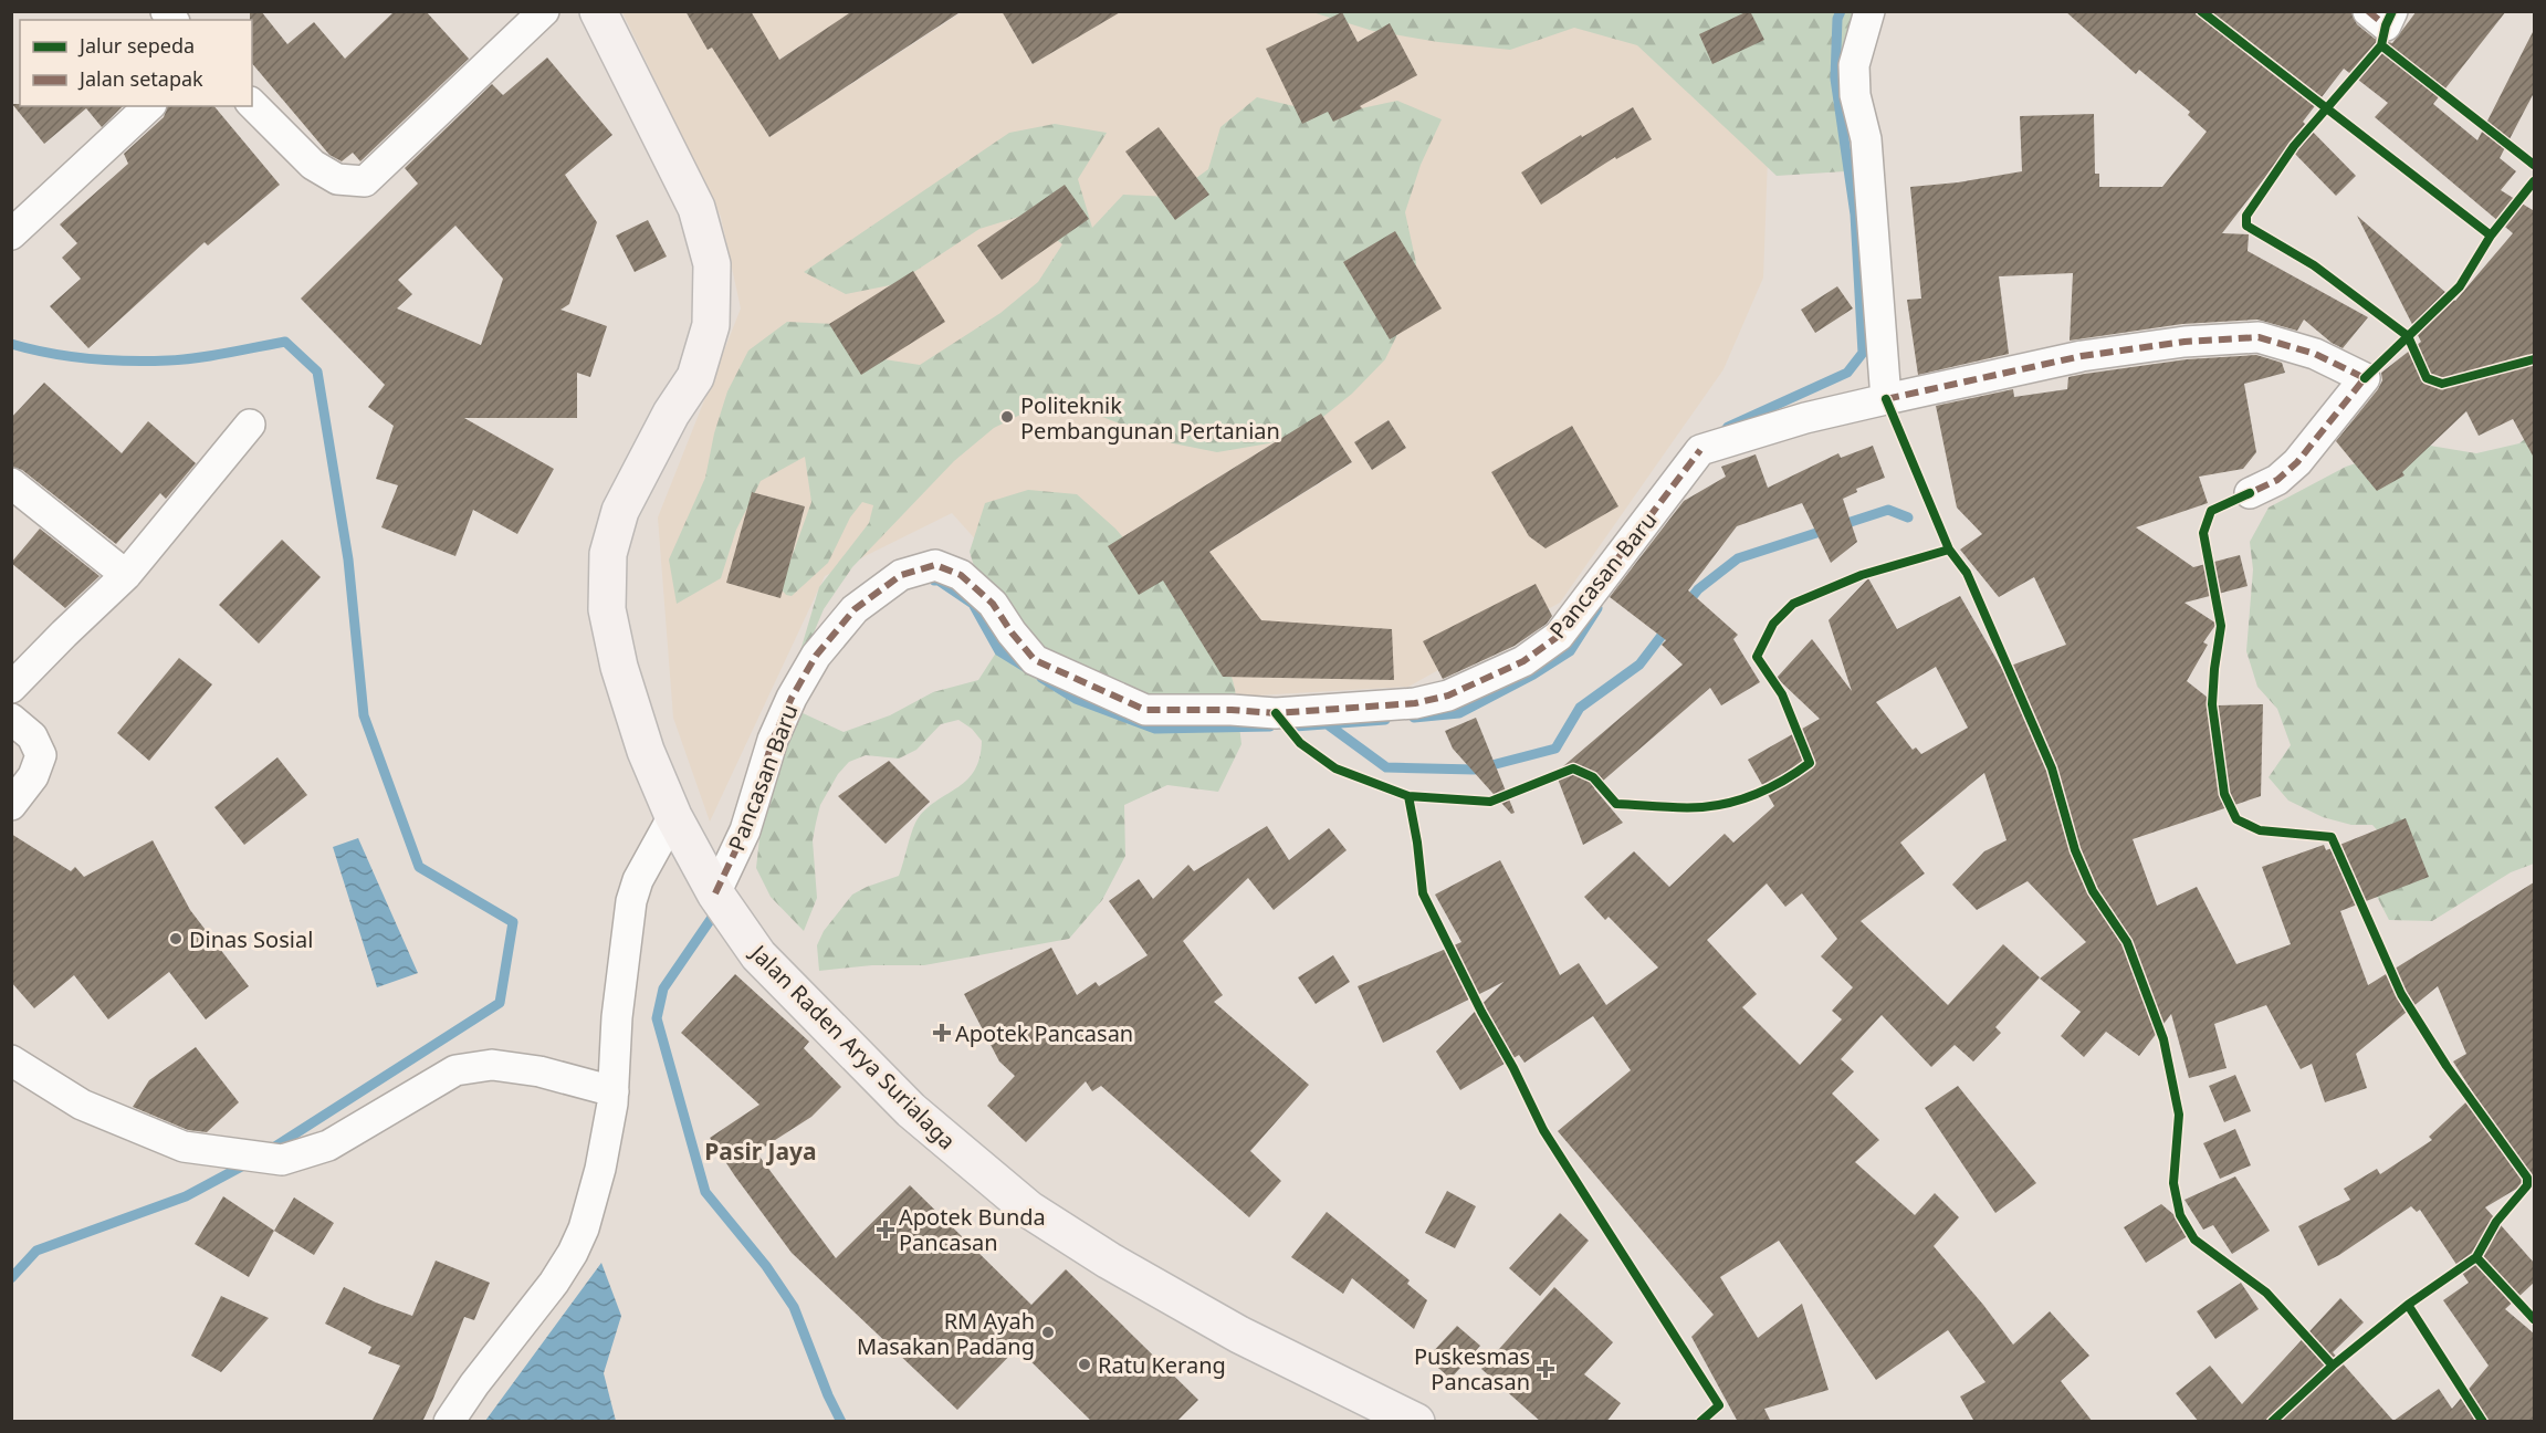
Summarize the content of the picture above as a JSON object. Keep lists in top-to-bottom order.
{
  "streets": {
    "main road": ["Jalan Raden Arya Surialaga"],
    "street": ["Pancasan Baru"]
  },
  "crossings": [
    ["Pancasan Baru", "Jalan Raden Arya Surialaga"]
  ],
  "districts": ["Pasir Jaya"],
  "places": {
    "other": [
      "Politeknik Pembangunan Pertanian",
      "Dinas Sosial",
      "RM Ayah Masakan Padang",
      "Ratu Kerang"
    ],
    "health": ["Apotek Pancasan", "Apotek Bunda Pancasan", "Puskesmas Pancasan"]
  },
  "legend": ["Jalur sepeda", "Jalan setapak"]
}
